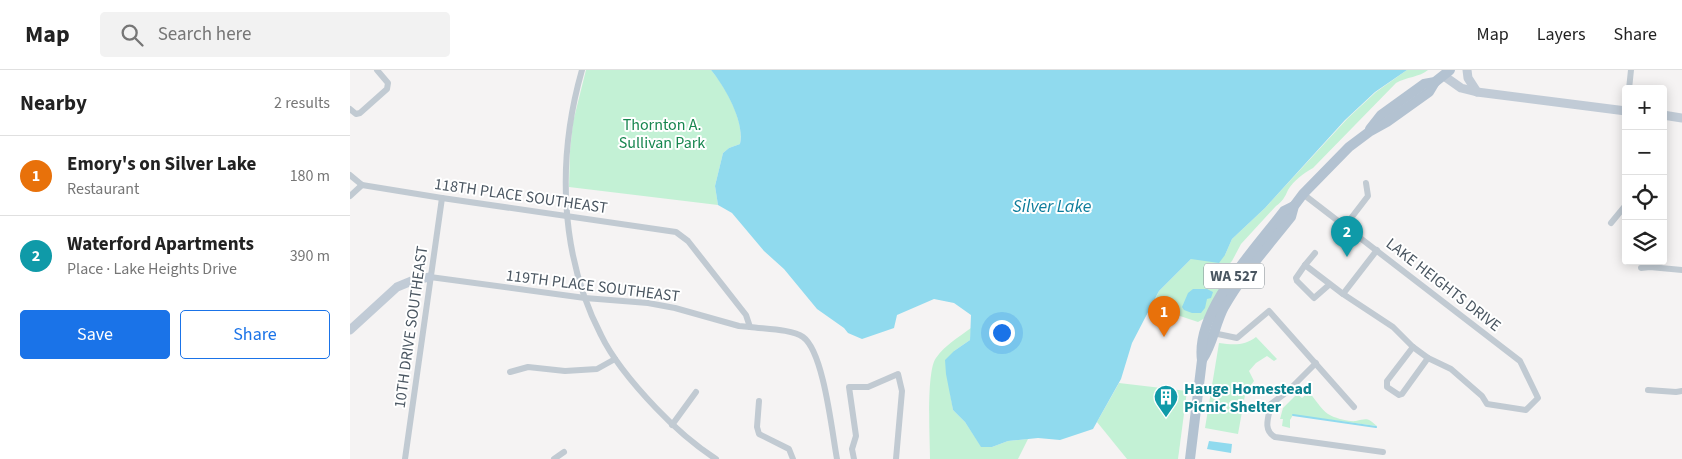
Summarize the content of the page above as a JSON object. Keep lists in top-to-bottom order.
{
  "streets": {
    "main road": ["WA 527"],
    "street": [
      "118TH PLACE SOUTHEAST",
      "LAKE HEIGHTS DRIVE",
      "119TH PLACE SOUTHEAST",
      "10TH DRIVE SOUTHEAST"
    ]
  },
  "crossings": [
    ["118TH PLACE SOUTHEAST", "119TH PLACE SOUTHEAST"],
    ["118TH PLACE SOUTHEAST", "10TH DRIVE SOUTHEAST"],
    ["WA 527", "LAKE HEIGHTS DRIVE"],
    ["119TH PLACE SOUTHEAST", "10TH DRIVE SOUTHEAST"]
  ],
  "water": ["Silver Lake"],
  "parks": ["Thornton A. Sullivan Park"],
  "places": {
    "building": ["Hauge Homestead Picnic Shelter"]
  },
  "page": {
    "header": "Map",
    "search": "Search here",
    "nav": ["Map", "Layers", "Share"],
    "heading": ["Nearby", "2 results"],
    "map_buttons": ["+", "−"],
    "list": [
      {
        "mark": "1",
        "name": "Emory's on Silver Lake",
        "note": "Restaurant",
        "value": "180 m"
      },
      {
        "mark": "2",
        "name": "Waterford Apartments",
        "note": "Place · Lake Heights Drive",
        "value": "390 m"
      }
    ],
    "pins": ["2", "1"],
    "buttons": ["Save", "Share"]
  }
}
